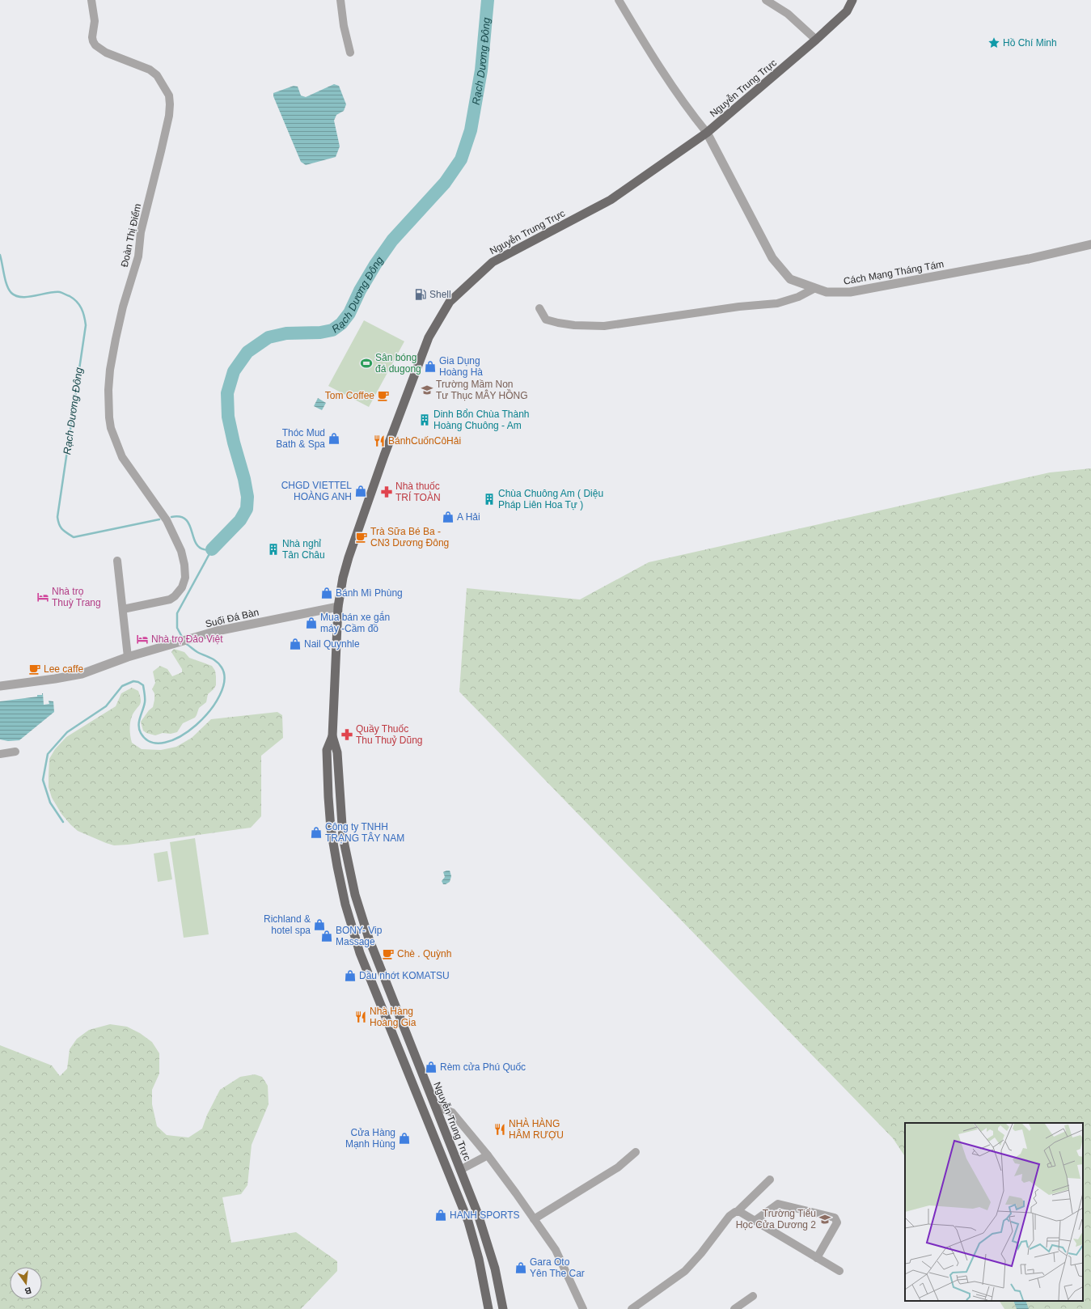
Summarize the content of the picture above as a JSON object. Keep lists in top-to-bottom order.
{
  "streets": {
    "main road": ["Nguyễn Trung Trực"],
    "street": ["Đoàn Thị Điểm", "Cách Mạng Tháng Tám", "Suối Đá Bàn"]
  },
  "crossings": [
    ["Nguyễn Trung Trực", "Cách Mạng Tháng Tám"],
    ["Nguyễn Trung Trực", "Suối Đá Bàn"]
  ],
  "water": ["Rạch Dương Đông"],
  "places": {
    "place": ["Hồ Chí Minh"],
    "fuel station": ["Shell"],
    "sports": ["Sân bóng đá dugong"],
    "shop": [
      "Gia Dụng Hoàng Hà",
      "Thóc Mud Bath & Spa",
      "CHGD VIETTEL HOÀNG ANH",
      "A Hải",
      "Bánh Mì Phùng",
      "Mua bán xe gắn máy -Cầm đồ",
      "Nail Quynhle",
      "Công ty TNHH TRẠNG TÂY NAM",
      "Richland & hotel spa",
      "BONY- Vip Massage",
      "Dầu nhớt KOMATSU",
      "Rèm cửa Phú Quốc",
      "Cửa Hàng Mạnh Hùng",
      "HANH SPORTS",
      "Gara Oto Yên The Car"
    ],
    "school or university": ["Trường Mầm Non Tư Thục MÂY HỒNG", "Trường Tiểu Học Cửa Dương 2"],
    "cafe": [
      "Tom Coffee",
      "Trà Sữa Bé Ba - CN3 Dương Đông",
      "Lee caffe",
      "Chè . Quỳnh"
    ],
    "building": ["Dinh Bổn Chùa Thành Hoàng Chuông - Am", "Chùa Chuông Am ( Diệu Pháp Liên Hoa Tự )", "Nhà nghỉ Tân Châu"],
    "restaurant": ["BánhCuốnCôHải", "Nhà Hàng Hoàng Gia", "NHÀ HÀNG HÂM RƯỢU"],
    "pharmacy": ["Nhà thuốc TRÍ TOÀN", "Quầy Thuốc Thu Thuỷ Dũng"],
    "hotel": ["Nhà trọ Thuỳ Trang", "Nhà trọ Đảo Việt"]
  },
  "north": "bottom"
}
